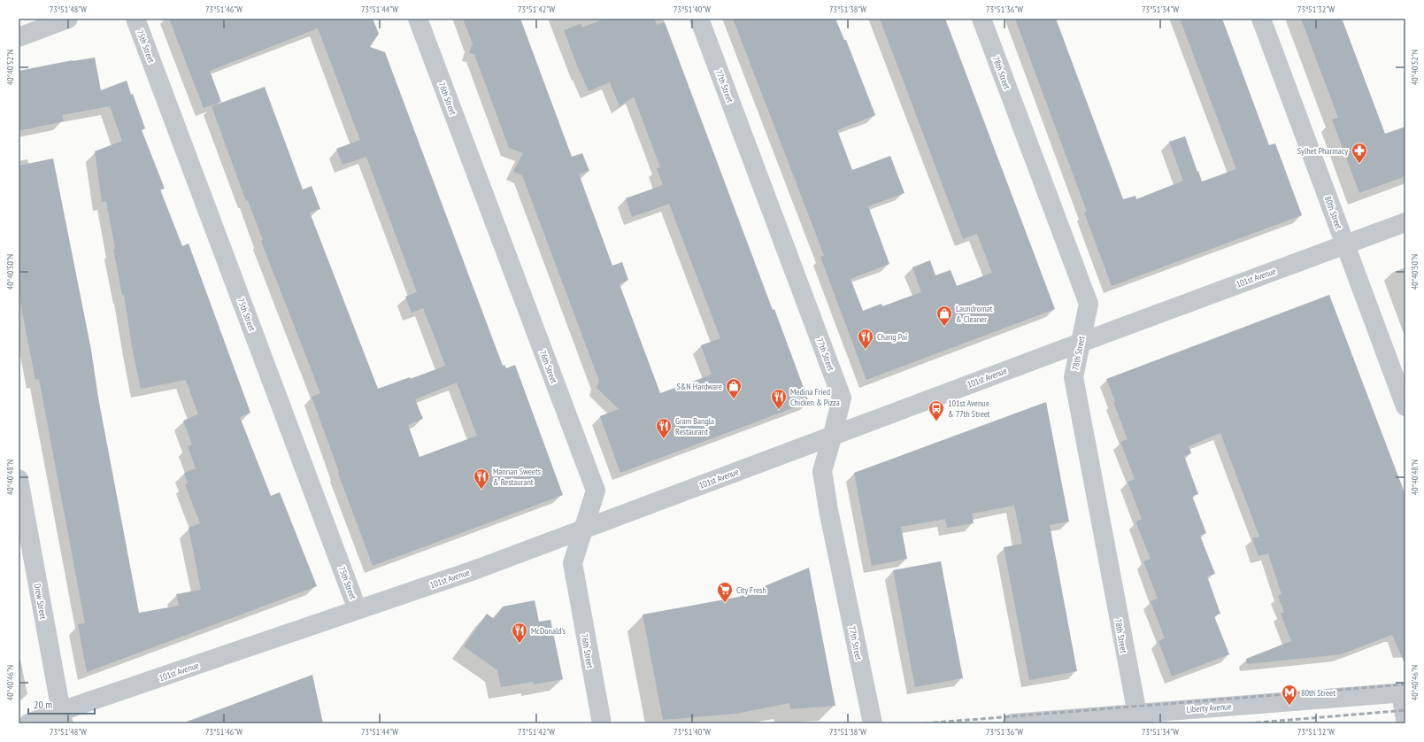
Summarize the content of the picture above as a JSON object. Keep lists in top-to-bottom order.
{
  "streets": {
    "street": [
      "75th Street",
      "78th Street",
      "77th Street",
      "76th Street",
      "80th Street",
      "101st Avenue",
      "Drew Street",
      "Liberty Avenue"
    ]
  },
  "crossings": [
    ["75th Street", "101st Avenue"],
    ["78th Street", "101st Avenue"],
    ["78th Street", "Liberty Avenue"],
    ["77th Street", "101st Avenue"],
    ["76th Street", "101st Avenue"],
    ["80th Street", "101st Avenue"],
    ["101st Avenue", "Drew Street"]
  ],
  "places": {
    "pharmacy": ["Sylhet Pharmacy"],
    "shop": ["Laundromat & Cleaner", "S&N Hardware"],
    "restaurant": [
      "Chang Pai",
      "Medina Fried Chicken & Pizza",
      "Gram Bangla Restaurant",
      "Mannan Sweets & Restaurant",
      "McDonald's"
    ],
    "bus stop": ["101st Avenue & 77th Street"],
    "supermarket": ["City Fresh"],
    "metro station": ["80th Street"]
  },
  "scale_bar": "20 m",
  "coordinates": [
    "73°51'48\"W",
    "73°51'46\"W",
    "73°51'44\"W",
    "73°51'42\"W",
    "73°51'40\"W",
    "73°51'38\"W",
    "73°51'36\"W",
    "73°51'34\"W",
    "73°51'32\"W",
    "40°40'52\"N",
    "40°40'50\"N",
    "40°40'48\"N",
    "40°40'46\"N"
  ]
}
